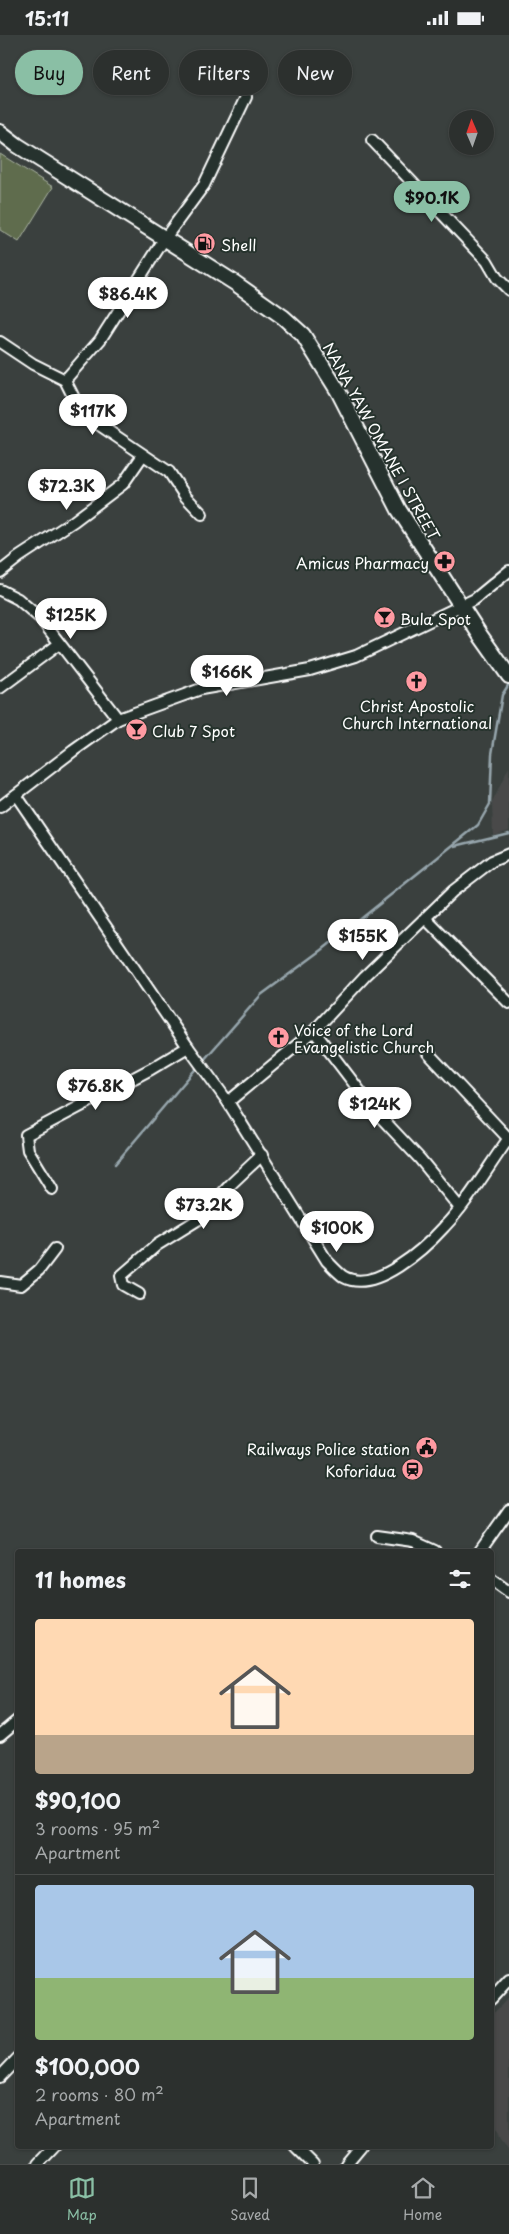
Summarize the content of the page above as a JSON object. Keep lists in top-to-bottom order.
{
  "streets": {
    "main road": ["NANA YAW OMANE I STREET"]
  },
  "places": {
    "fuel station": ["Shell"],
    "pharmacy": ["Amicus Pharmacy"],
    "bar": ["Bula Spot", "Club 7 Spot"],
    "church": ["Christ Apostolic Church International", "Voice of the Lord Evangelistic Church"],
    "public building": ["Railways Police station"],
    "station": ["Koforidua"]
  },
  "north": "top",
  "page": {
    "status": "15:11",
    "chip": [
      "Buy",
      "Rent",
      "Filters",
      "New"
    ],
    "price": [
      "$90.1K",
      "$86.4K",
      "$117K",
      "$72.3K",
      "$125K",
      "$166K",
      "$155K",
      "$76.8K",
      "$124K",
      "$73.2K",
      "$100K"
    ],
    "heading": "11 homes",
    "list": [
      {
        "name": "$90,100",
        "note": "3 rooms · 95 m² · Apartment"
      },
      {
        "name": "$100,000",
        "note": "2 rooms · 80 m² · Apartment"
      }
    ],
    "tabs": ["Map", "Saved", "Home"]
  }
}
